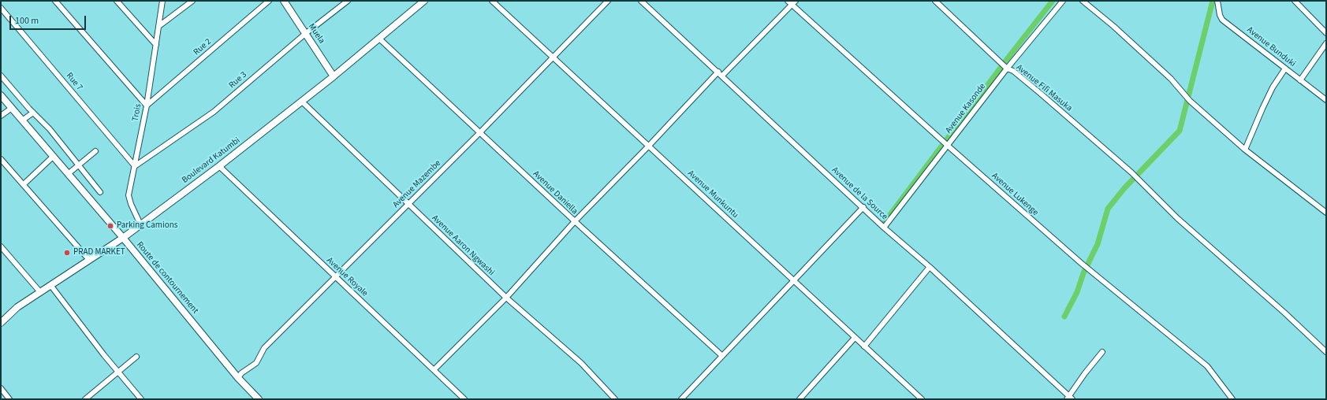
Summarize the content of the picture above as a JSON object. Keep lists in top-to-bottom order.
{
  "streets": {
    "street": [
      "Muela",
      "Rue 2",
      "Avenue Bunduki",
      "Rue 3",
      "Rue 7",
      "Avenue Fifi Masuka",
      "Avenue Kasonde",
      "Trois",
      "Boulevard Katumbi",
      "Avenue Mazembe",
      "Avenue Daniella",
      "Avenue de la Source",
      "Avenue Munkuntu",
      "Avenue Lukenge",
      "Avenue Aaron Ngwashi",
      "Avenue Royale",
      "Route de contournement"
    ]
  },
  "crossings": [
    ["Muela", "Rue 3"],
    ["Muela", "Boulevard Katumbi"],
    ["Rue 2", "Trois"],
    ["Rue 3", "Rue 7"],
    ["Rue 3", "Trois"],
    ["Rue 7", "Trois"],
    ["Avenue Fifi Masuka", "Avenue Kasonde"],
    ["Avenue Kasonde", "Avenue de la Source"],
    ["Avenue Kasonde", "Avenue Lukenge"],
    ["Trois", "Boulevard Katumbi"],
    ["Boulevard Katumbi", "Avenue Daniella"],
    ["Boulevard Katumbi", "Avenue Aaron Ngwashi"],
    ["Boulevard Katumbi", "Avenue Royale"],
    ["Boulevard Katumbi", "Route de contournement"],
    ["Avenue Mazembe", "Avenue Daniella"],
    ["Avenue Mazembe", "Avenue Munkuntu"],
    ["Avenue Mazembe", "Avenue Aaron Ngwashi"],
    ["Avenue Mazembe", "Avenue Royale"],
    ["Avenue Mazembe", "Route de contournement"]
  ],
  "places": ["Parking Camions", "PRAD MARKET"],
  "scale_bar": "100 m"
}
